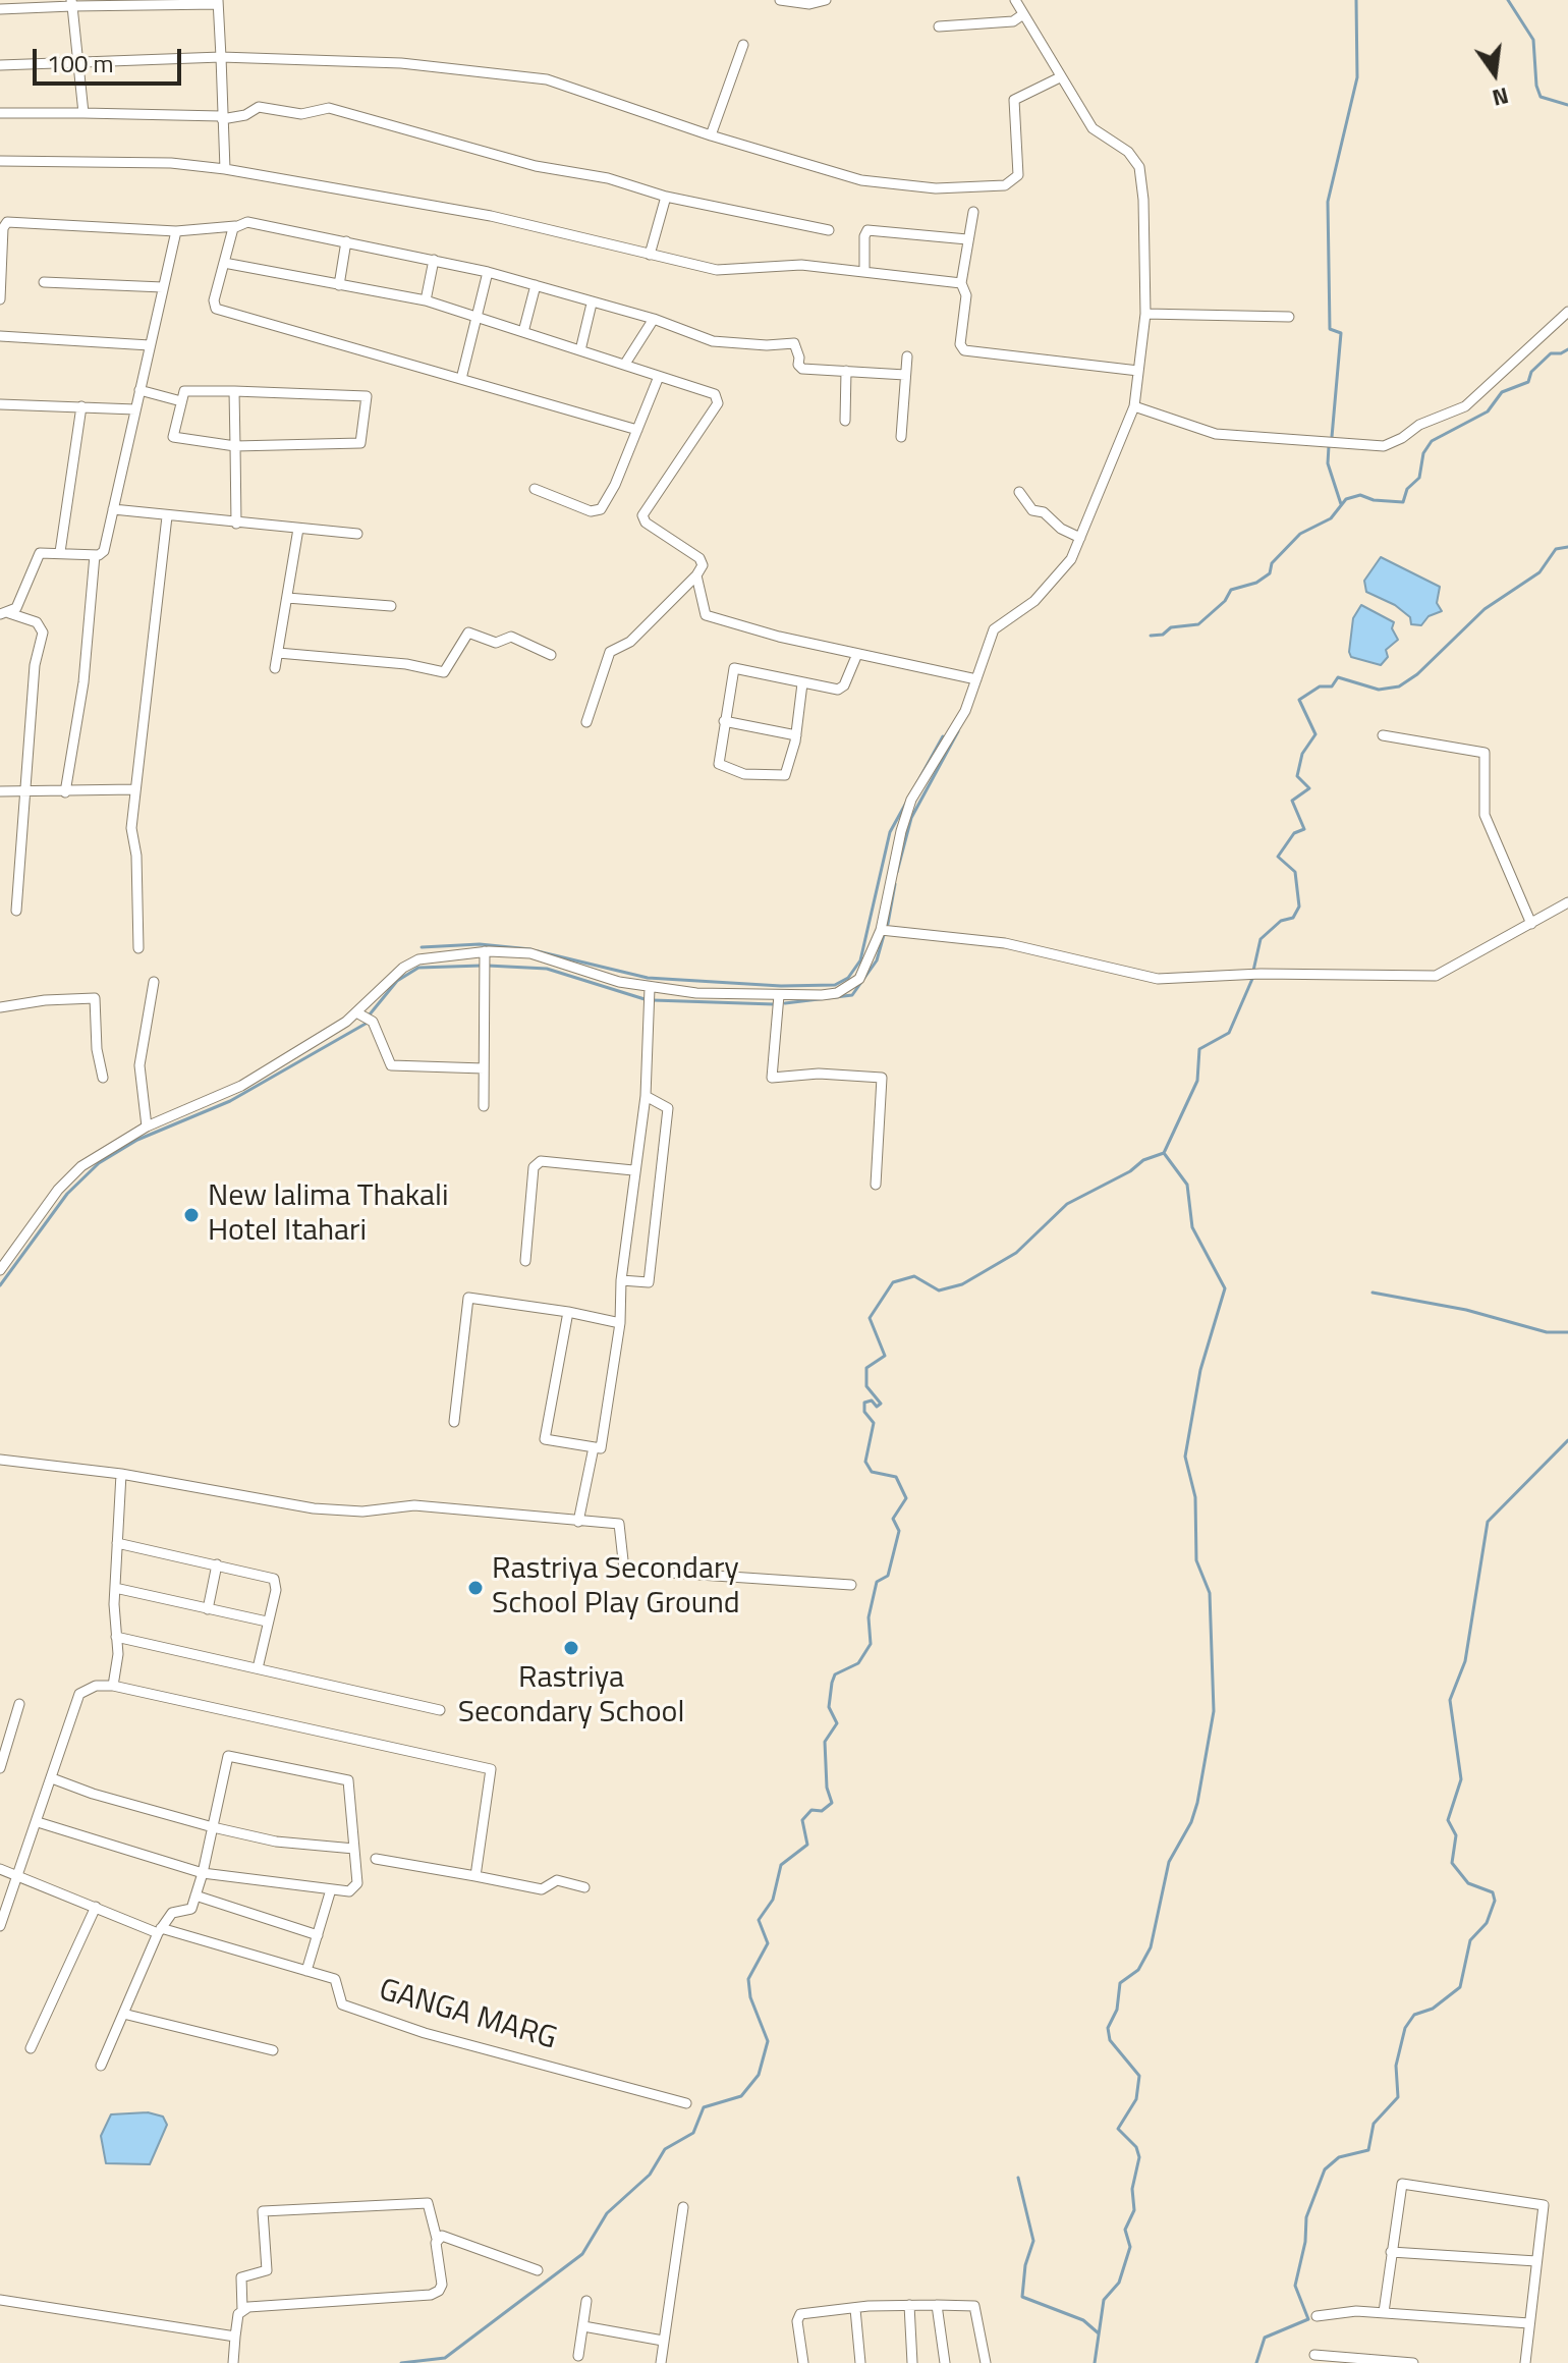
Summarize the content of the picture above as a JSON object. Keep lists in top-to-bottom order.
{
  "streets": {
    "street": ["GANGA MARG"]
  },
  "places": ["New lalima Thakali Hotel Itahari", "Rastriya Secondary School Play Ground", "Rastriya Secondary School"],
  "scale_bar": "100 m",
  "north": "bottom"
}
